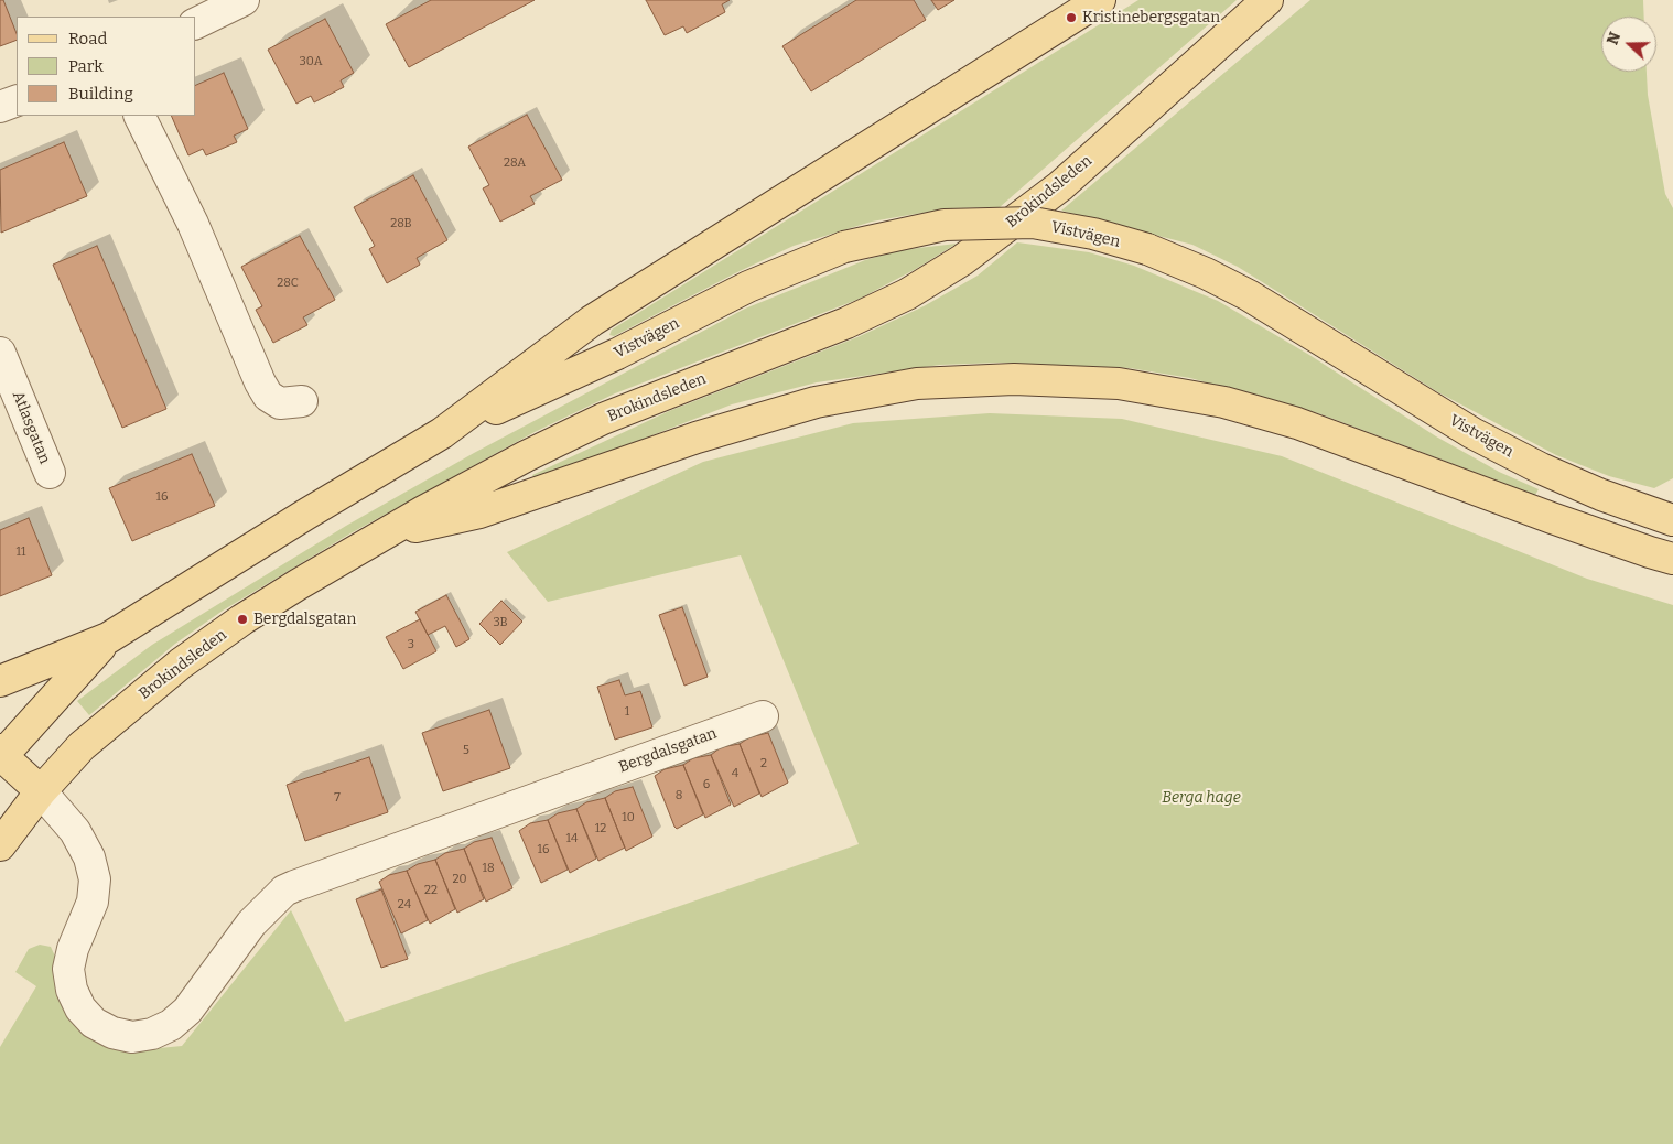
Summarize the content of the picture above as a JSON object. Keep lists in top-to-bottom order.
{
  "streets": {
    "main road": ["Brokindsleden", "Vistvägen"],
    "street": ["Atlasgatan", "Bergdalsgatan"]
  },
  "crossings": [
    ["Brokindsleden", "Bergdalsgatan"]
  ],
  "parks": ["Berga hage"],
  "places": ["Kristinebergsgatan", "Bergdalsgatan"],
  "house_numbers": [
    "30A",
    "28A",
    "28B",
    "28C",
    "16",
    "11",
    "3B",
    "3",
    "1",
    "5",
    "2",
    "4",
    "6",
    "8",
    "7",
    "10",
    "12",
    "14",
    "16",
    "18",
    "20",
    "22",
    "24"
  ],
  "legend": ["Road", "Park", "Building"],
  "north": "left"
}
